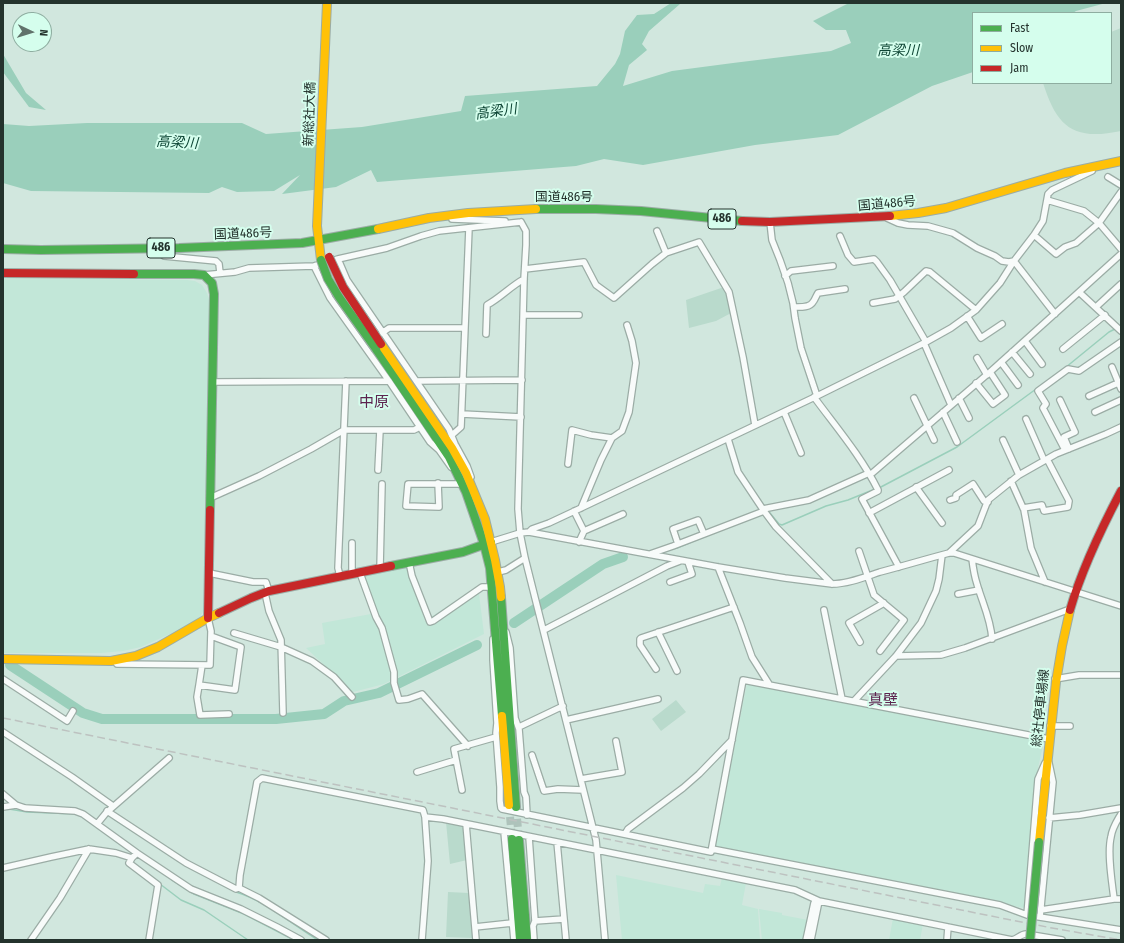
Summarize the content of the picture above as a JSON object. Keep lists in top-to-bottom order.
{
  "streets": {
    "main road": [
      "新総社大橋",
      "国道486号",
      "486",
      "総社停車場線"
    ]
  },
  "crossings": [
    ["新総社大橋", "国道486号"]
  ],
  "districts": ["中原", "真壁"],
  "water": ["高梁川"],
  "legend": ["Fast", "Slow", "Jam"],
  "north": "right"
}
